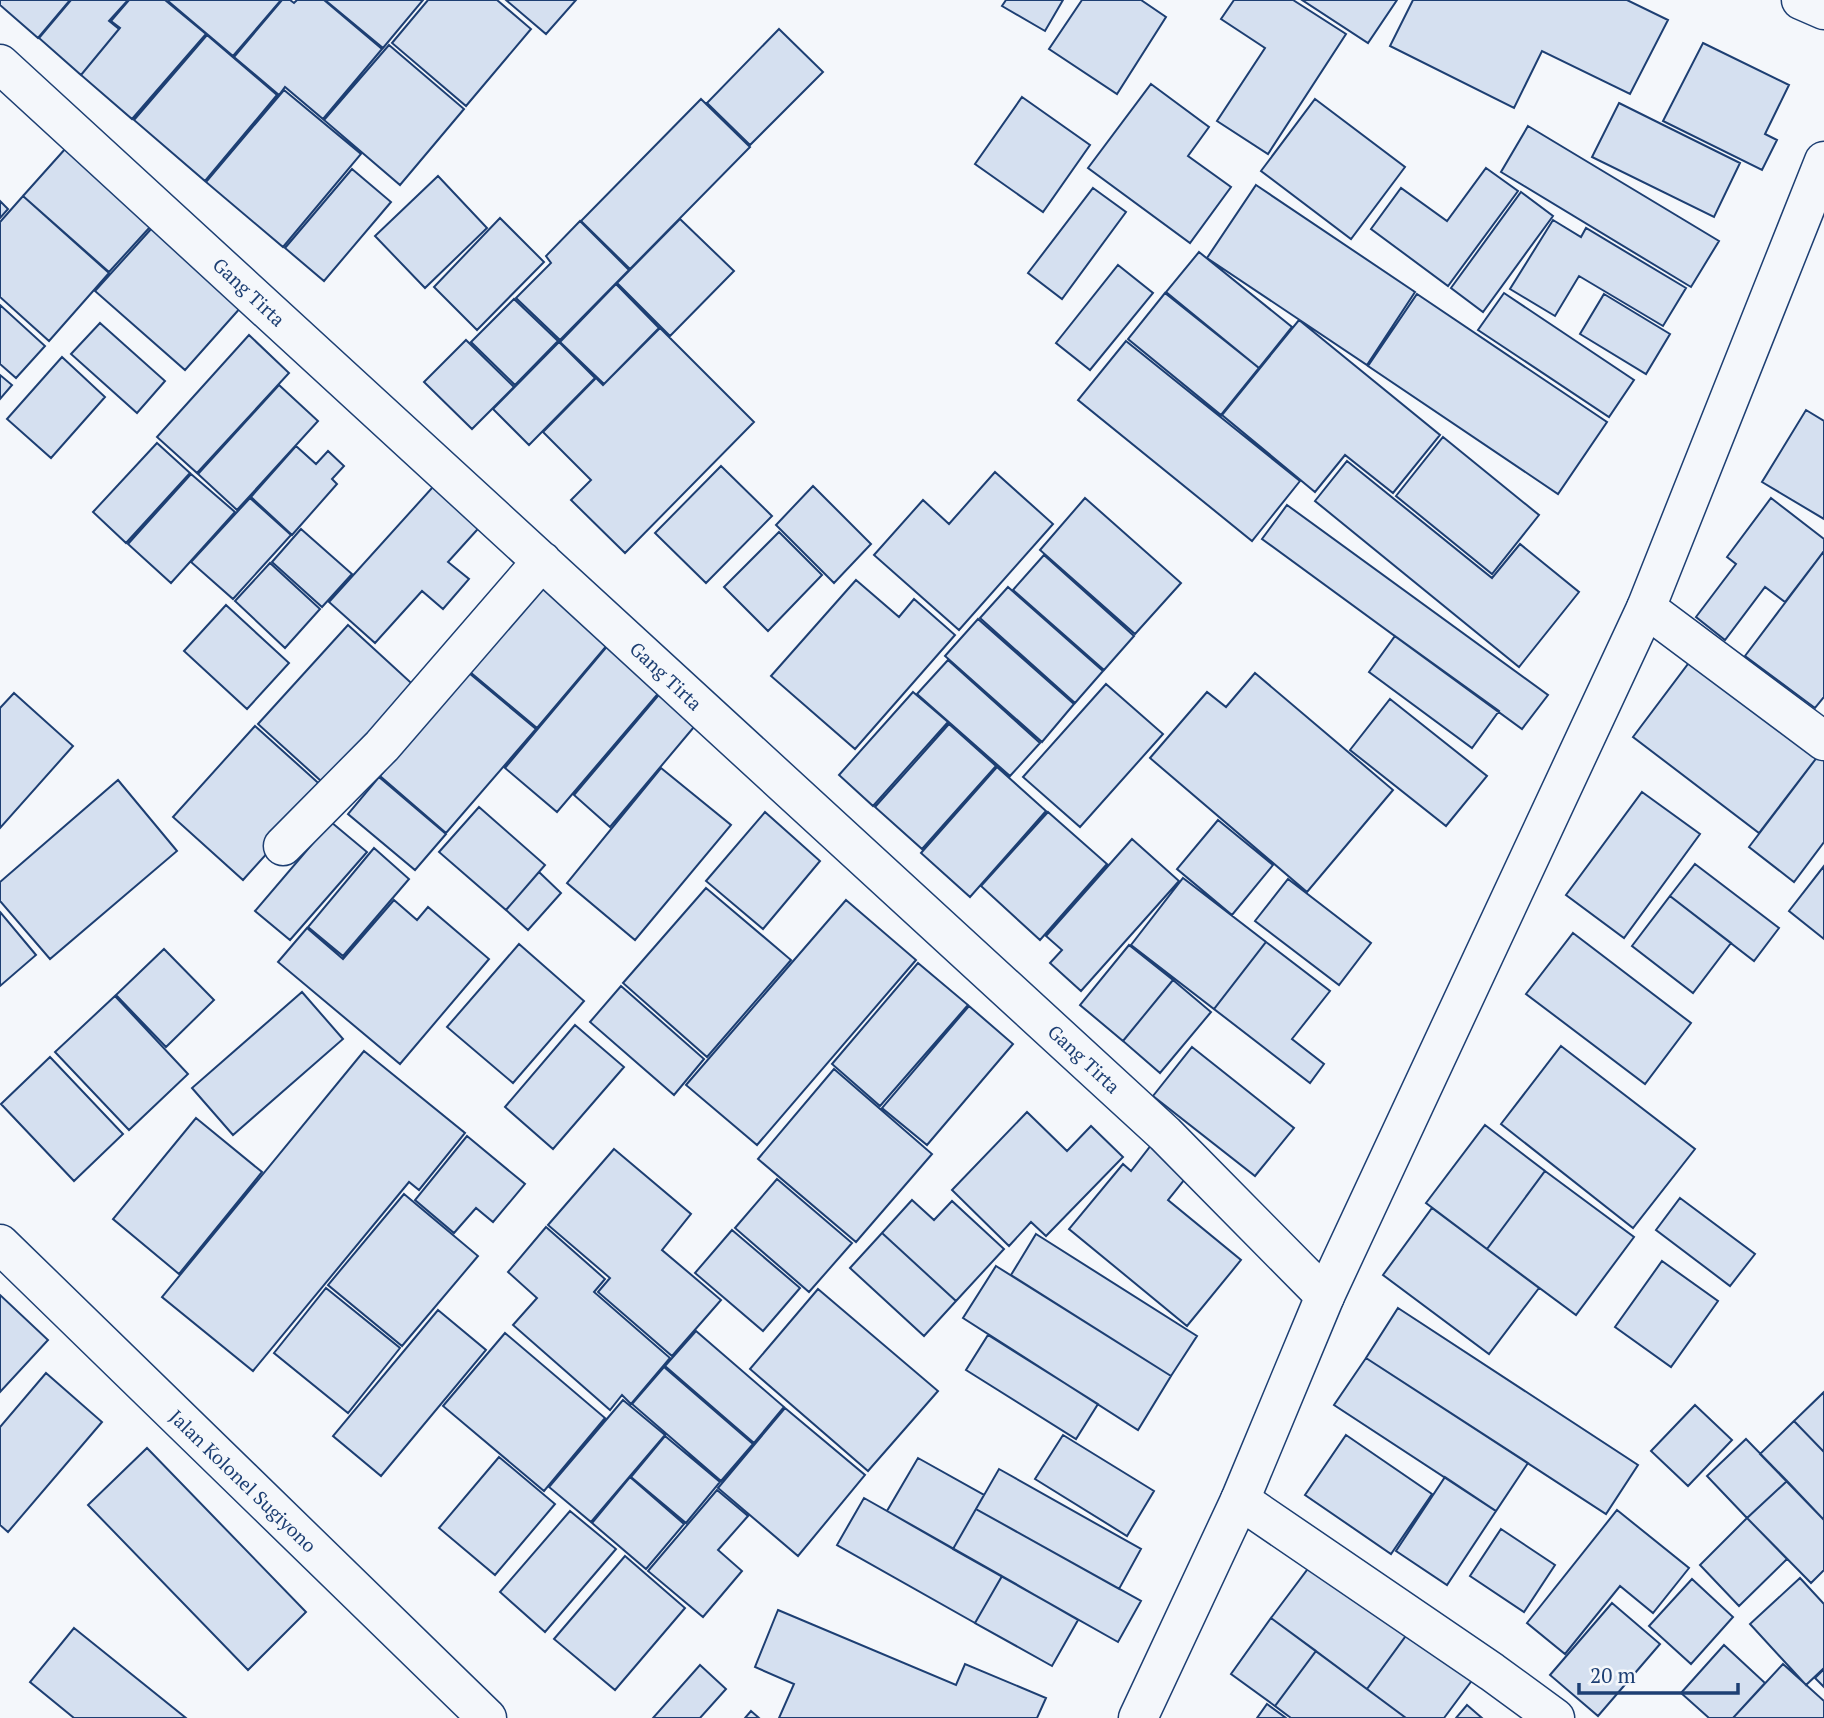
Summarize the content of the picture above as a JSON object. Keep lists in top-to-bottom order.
{
  "streets": {
    "street": ["Gang Tirta", "Jalan Kolonel Sugiyono"]
  },
  "scale_bar": "20 m"
}
